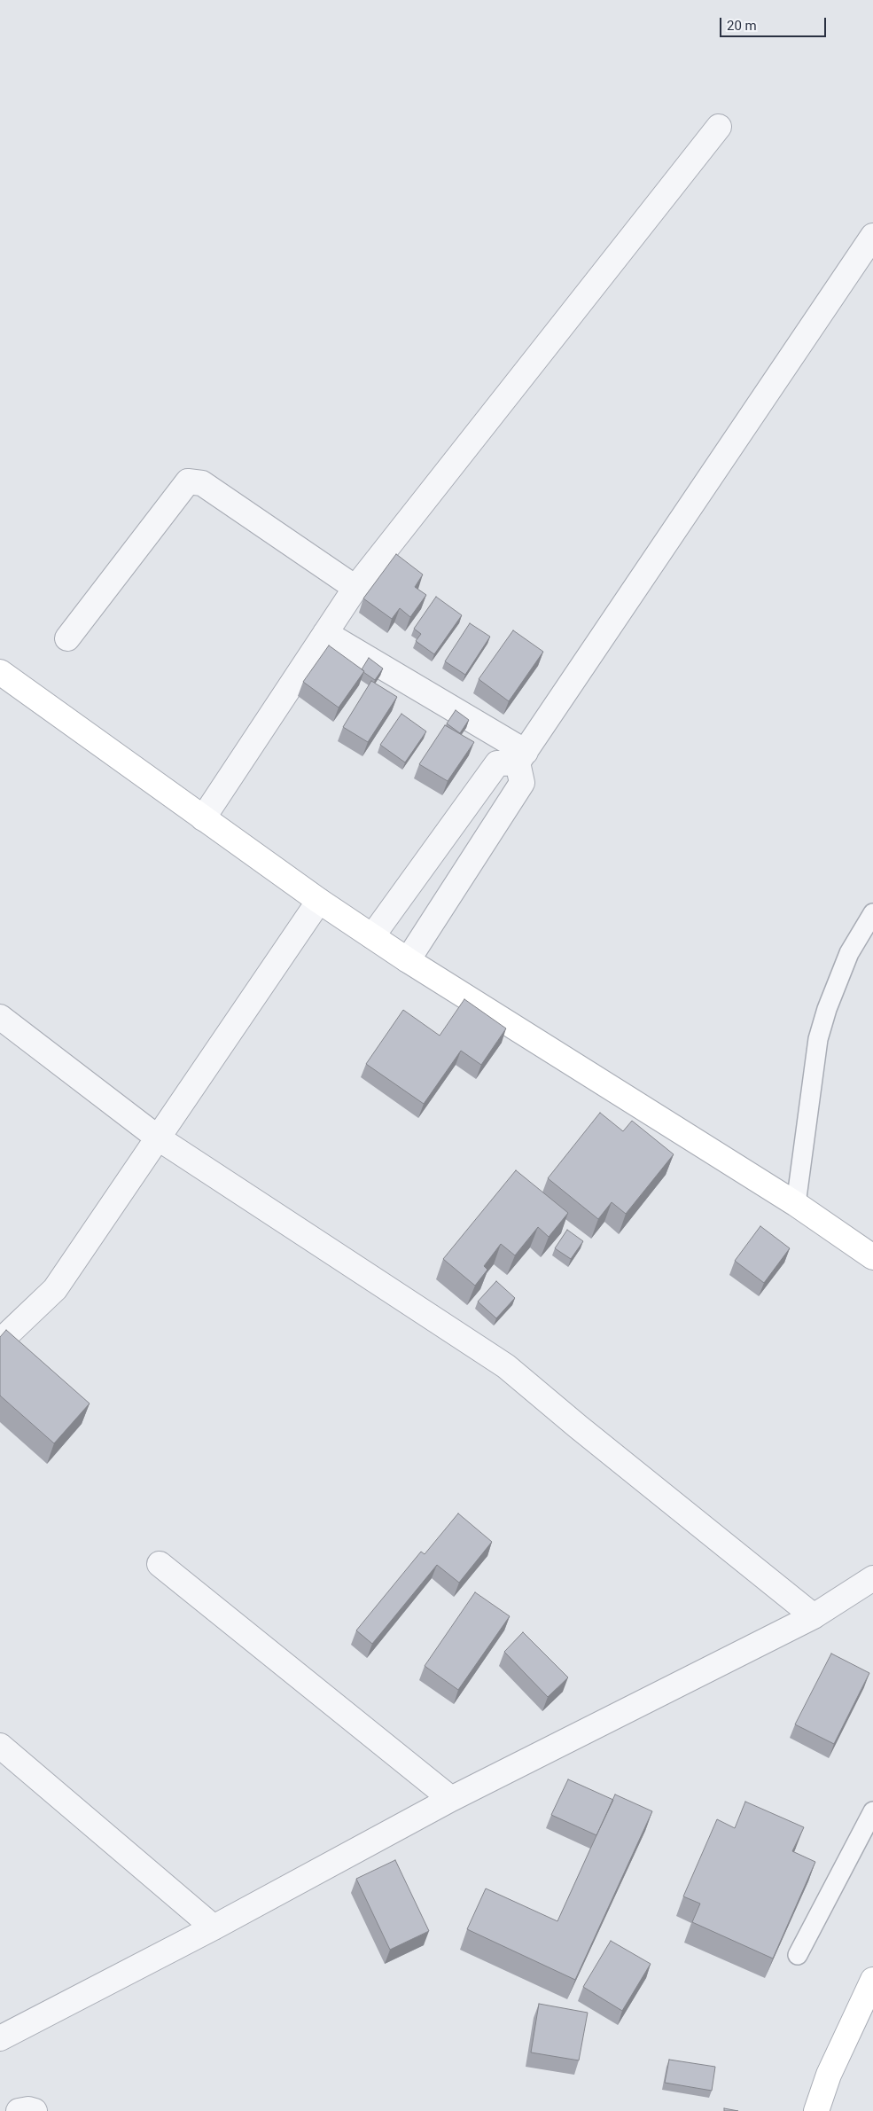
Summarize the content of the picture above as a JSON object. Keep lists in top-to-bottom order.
{
  "scale_bar": "20 m"
}
